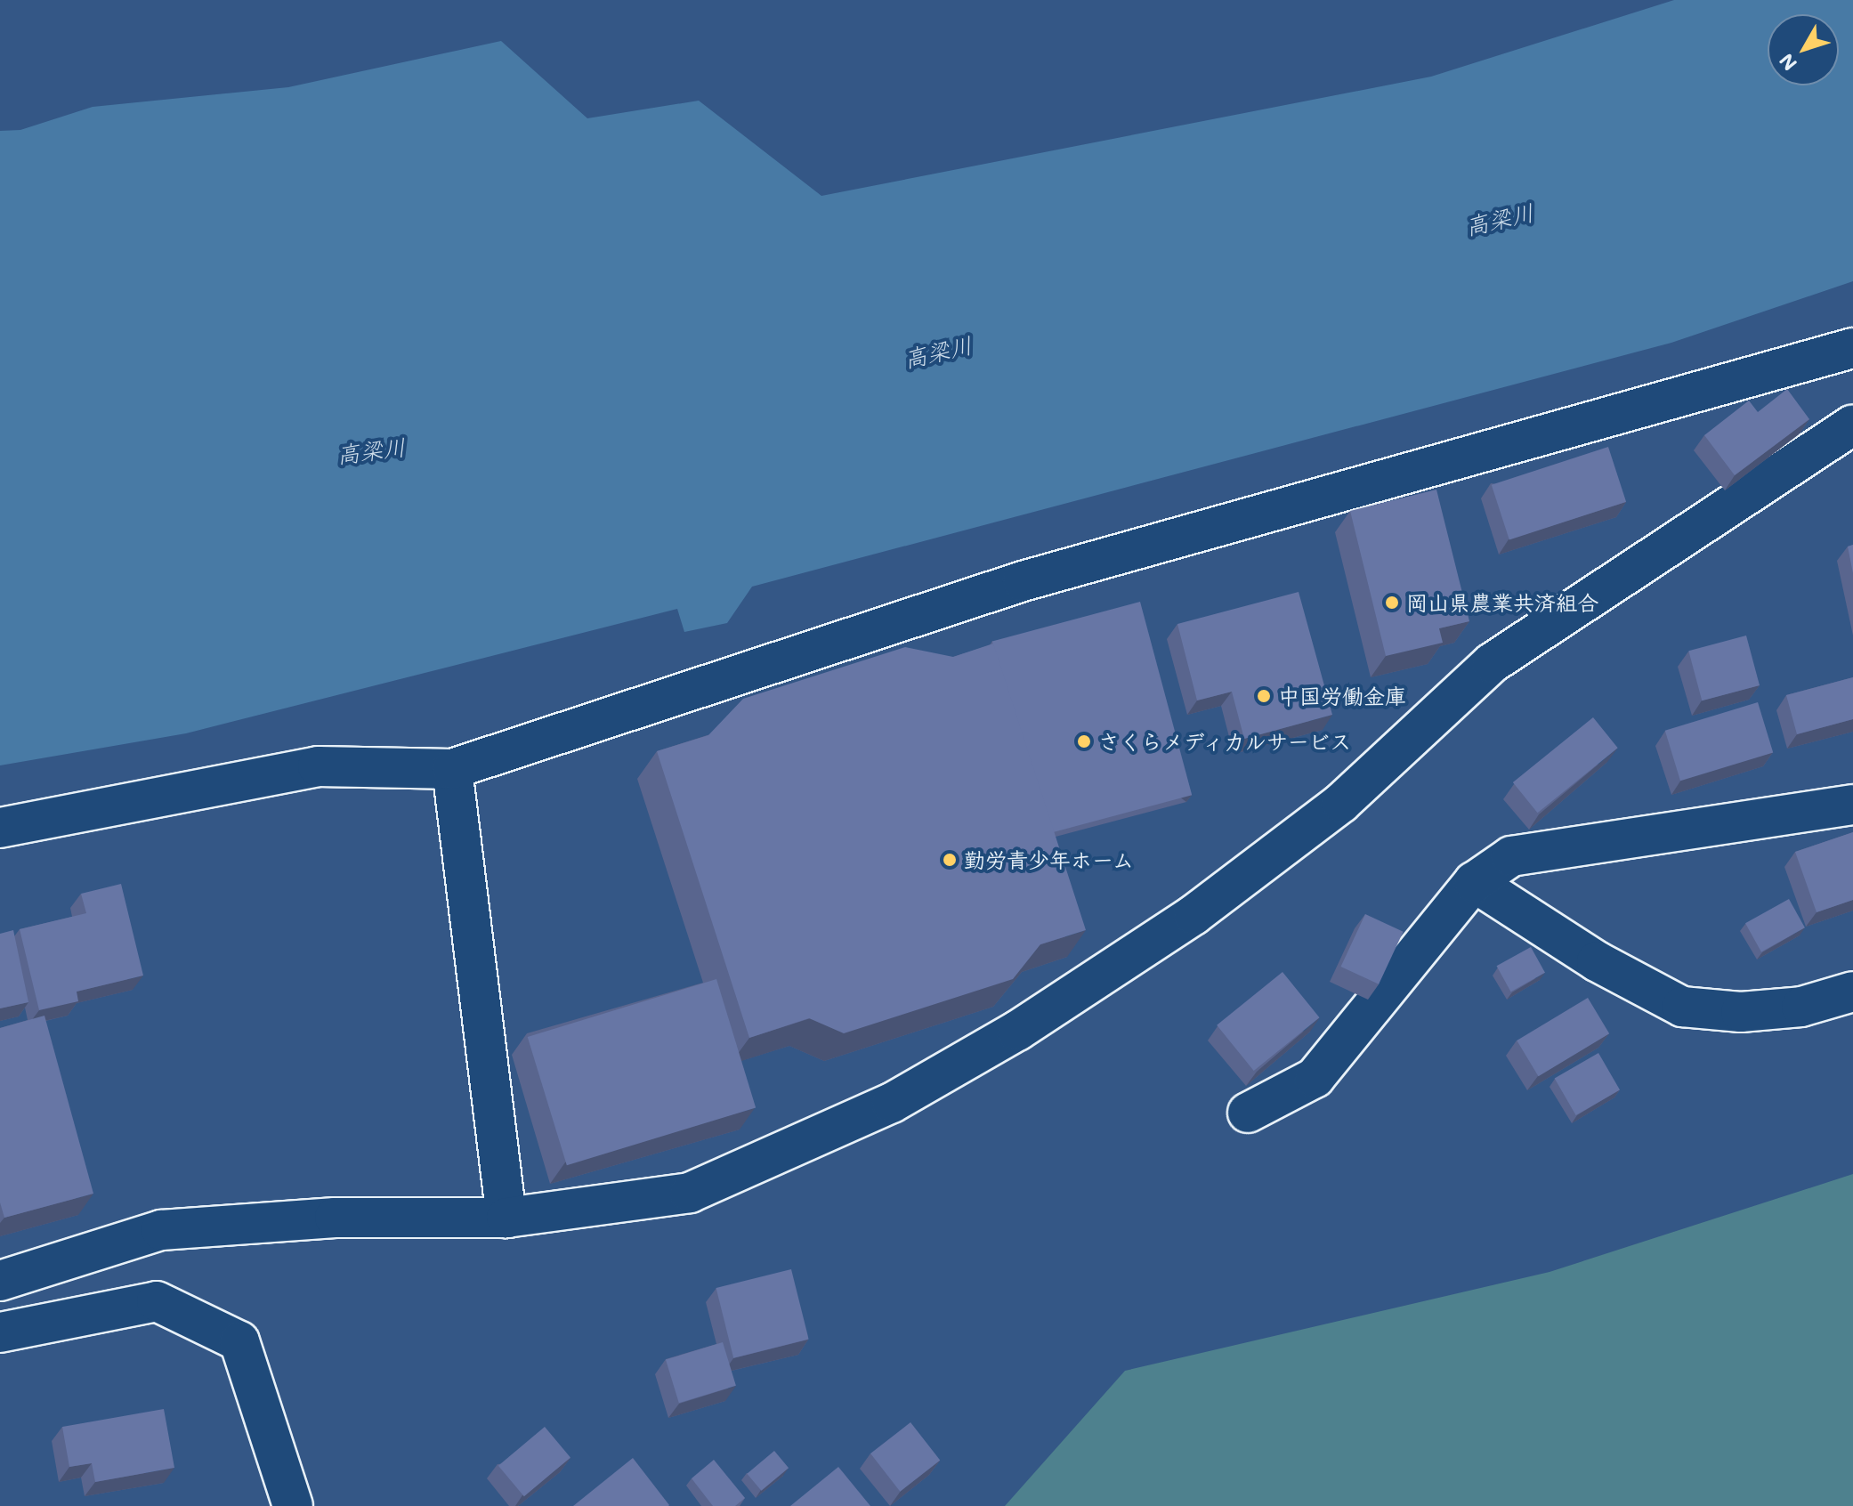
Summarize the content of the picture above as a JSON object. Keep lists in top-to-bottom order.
{
  "water": ["高梁川"],
  "places": [
    "岡山県農業共済組合",
    "中国労働金庫",
    "さくらメディカルサービス",
    "勤労青少年ホーム"
  ],
  "north": "bottom left"
}
